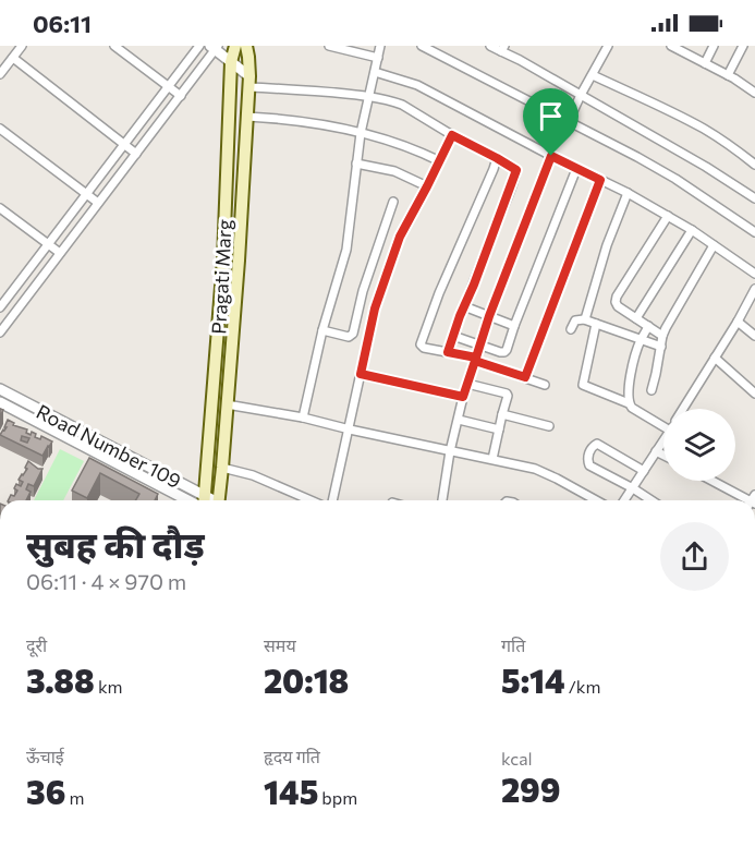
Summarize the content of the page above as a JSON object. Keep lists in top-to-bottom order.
{
  "streets": {
    "main road": ["Pragati Marg"],
    "street": ["Road Number 109"]
  },
  "page": {
    "status": "06:11",
    "heading": ["सुबह की दौड़", "06:11 · 4 × 970 m"],
    "stats": [
      ["दूरी", "3.88 km"],
      ["समय", "20:18"],
      ["गति", "5:14 /km"],
      ["ऊँचाई", "36 m"],
      ["हृदय गति", "145 bpm"],
      ["kcal", "299"]
    ]
  }
}
